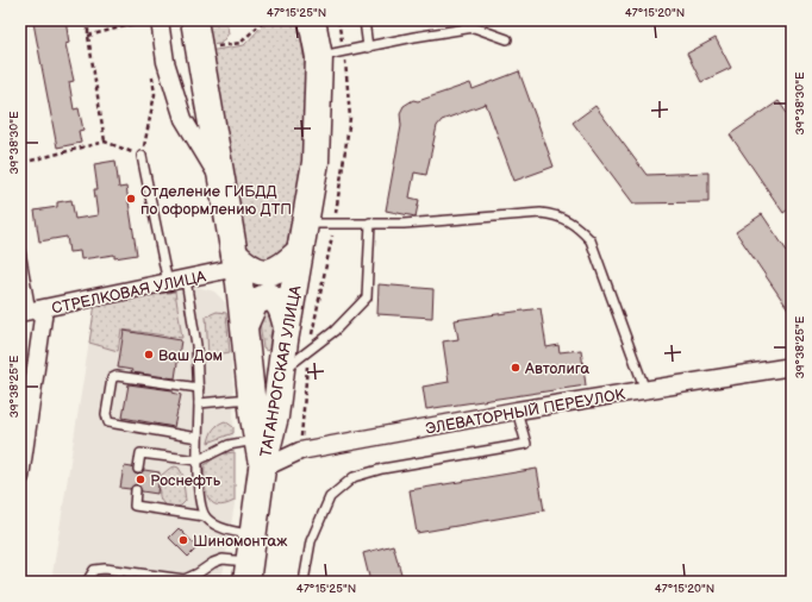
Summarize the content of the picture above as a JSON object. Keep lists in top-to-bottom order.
{
  "streets": {
    "main road": ["ТАГАНРОГСКАЯ УЛИЦА"],
    "street": ["СТРЕЛКОВАЯ УЛИЦА", "ЭЛЕВАТОРНЫЙ ПЕРЕУЛОК"]
  },
  "crossings": [
    ["СТРЕЛКОВАЯ УЛИЦА", "ТАГАНРОГСКАЯ УЛИЦА"],
    ["ТАГАНРОГСКАЯ УЛИЦА", "ЭЛЕВАТОРНЫЙ ПЕРЕУЛОК"]
  ],
  "places": [
    "Отделение ГИБДД по оформлению ДТП",
    "Ваш Дом",
    "Автолига",
    "Роснефть",
    "Шиномонтаж"
  ],
  "coordinates": [
    "47°15'25\"N",
    "47°15'20\"N",
    "39°38'30\"E",
    "39°38'25\"E"
  ]
}
